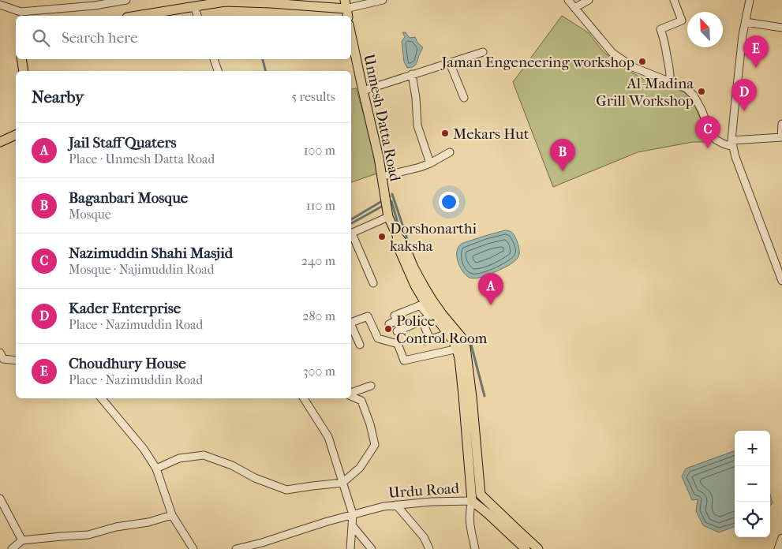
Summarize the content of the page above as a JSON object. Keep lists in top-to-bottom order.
{
  "streets": {
    "main road": ["Unmesh Datta Road", "Urdu Road"]
  },
  "places": [
    "Jaman Engeneering workshop",
    "Al-Madina Grill Workshop",
    "Mekars Hut",
    "Dorshonarthi kaksha",
    "Police Control Room"
  ],
  "north": "top left",
  "page": {
    "search": "Search here",
    "pins": [
      "E",
      "D",
      "C",
      "B",
      "A"
    ],
    "heading": ["Nearby", "5 results"],
    "list": [
      {
        "mark": "A",
        "name": "Jail Staff Quaters",
        "note": "Place · Unmesh Datta Road",
        "value": "100 m"
      },
      {
        "mark": "B",
        "name": "Baganbari Mosque",
        "note": "Mosque",
        "value": "110 m"
      },
      {
        "mark": "C",
        "name": "Nazimuddin Shahi Masjid",
        "note": "Mosque · Najimuddin Road",
        "value": "240 m"
      },
      {
        "mark": "D",
        "name": "Kader Enterprise",
        "note": "Place · Nazimuddin Road",
        "value": "280 m"
      },
      {
        "mark": "E",
        "name": "Choudhury House",
        "note": "Place · Nazimuddin Road",
        "value": "300 m"
      }
    ],
    "map_buttons": ["+", "−"]
  }
}
